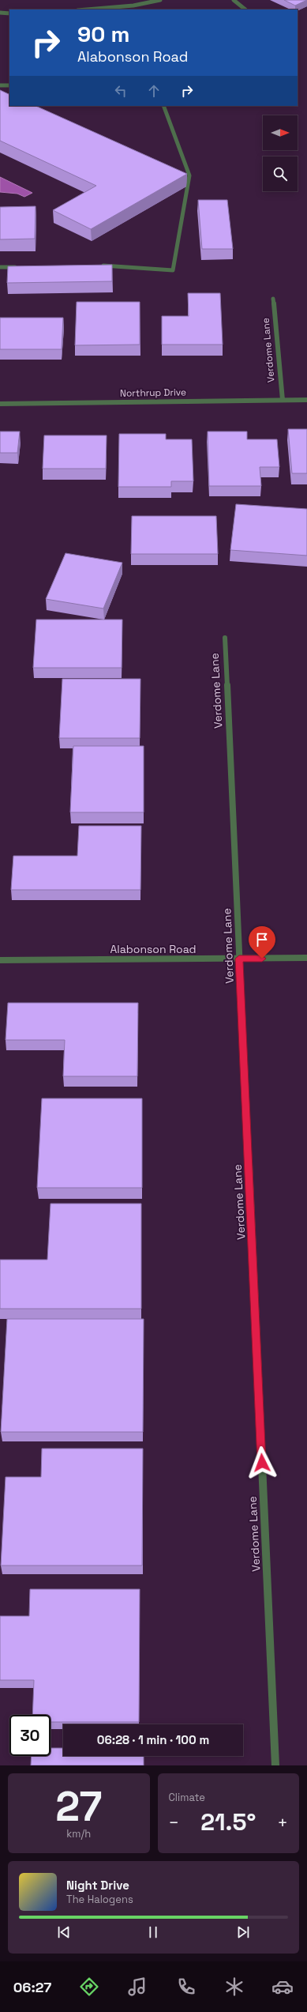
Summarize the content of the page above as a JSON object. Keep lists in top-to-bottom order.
{
  "streets": {
    "street": ["Verdome Lane", "Northrup Drive", "Alabonson Road"]
  },
  "crossings": [
    ["Verdome Lane", "Northrup Drive"],
    ["Verdome Lane", "Alabonson Road"]
  ],
  "north": "right",
  "page": {
    "turn": ["90 m", "Alabonson Road"],
    "limit": "30",
    "trip": "06:28 · 1 min · 100 m",
    "tile": [
      ["27", "km/h"],
      "Climate"
    ],
    "heat": ["−", "21.5°", "+"],
    "song": ["Night Drive", "The Halogens"],
    "tabs": "06:27"
  }
}
